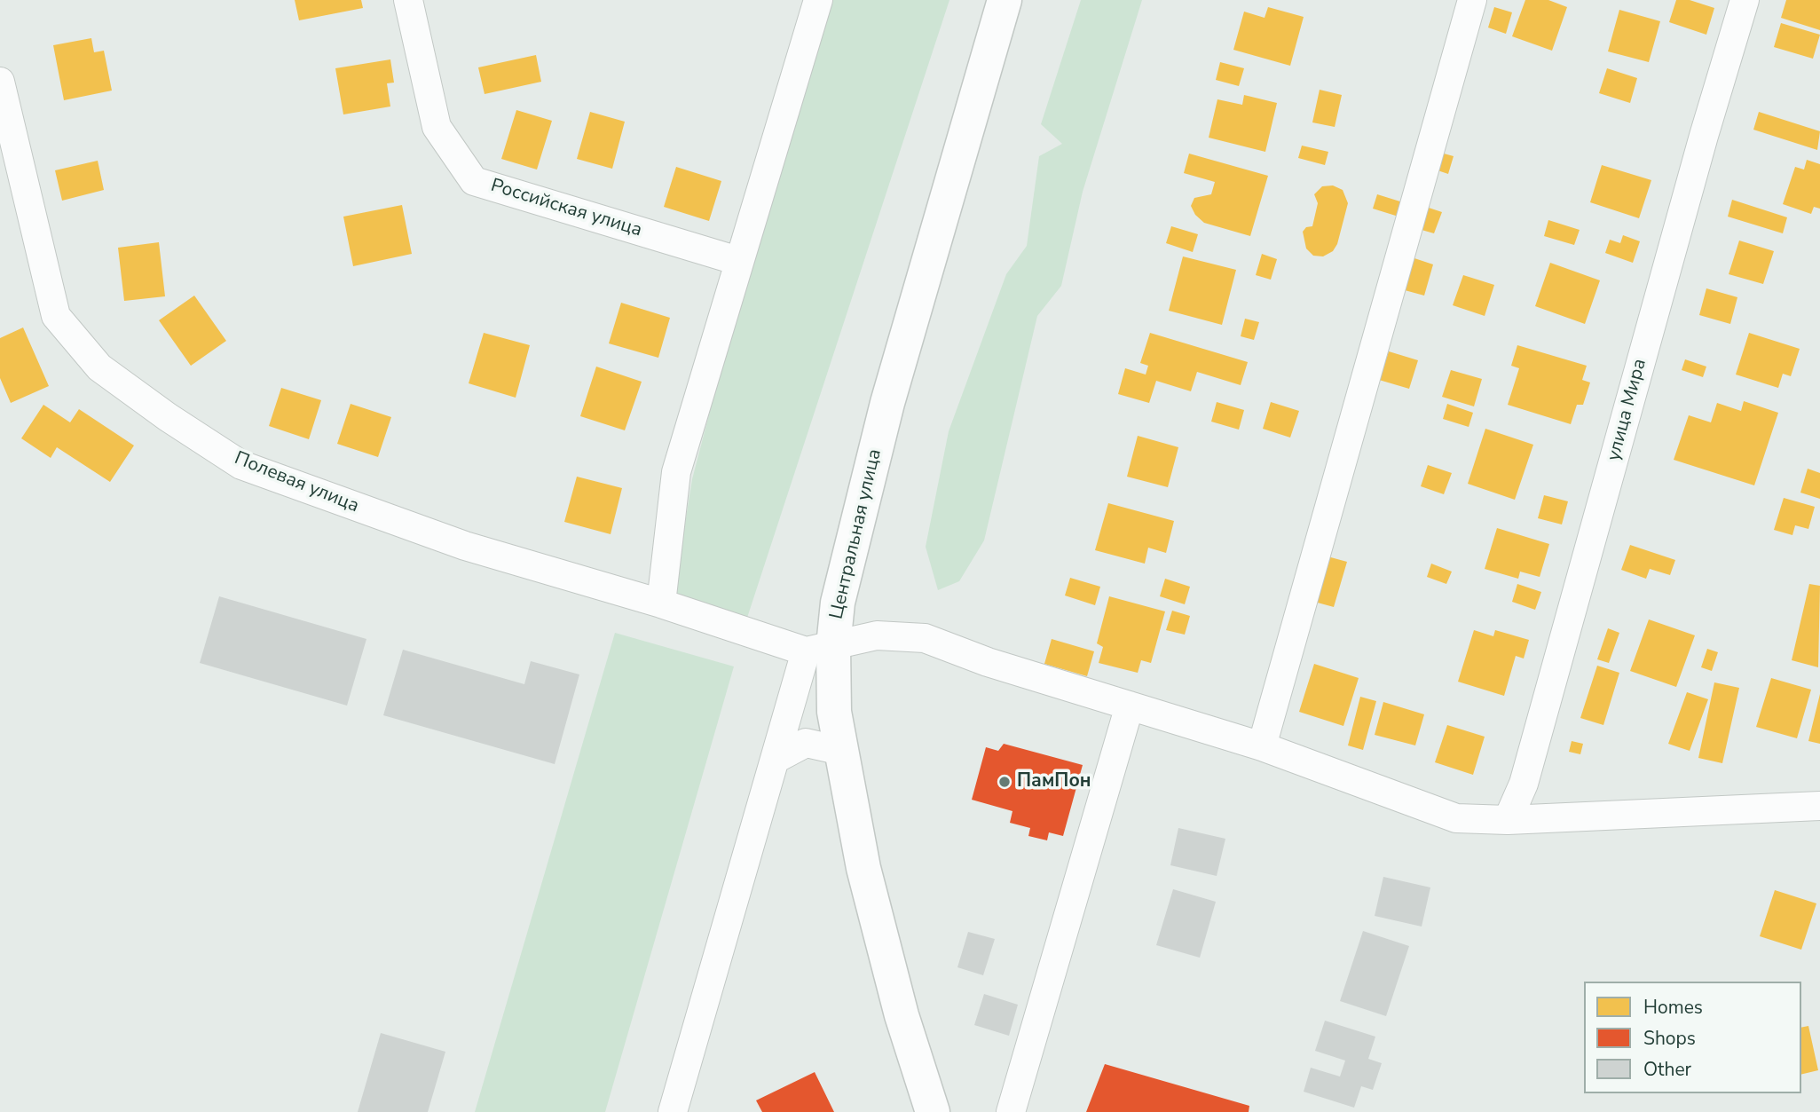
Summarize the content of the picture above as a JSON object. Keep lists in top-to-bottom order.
{
  "streets": {
    "street": [
      "Российская улица",
      "улица Мира",
      "Полевая улица",
      "Центральная улица"
    ]
  },
  "crossings": [
    ["Полевая улица", "Центральная улица"]
  ],
  "places": ["ПамПон"],
  "legend": ["Homes", "Shops", "Other"]
}
